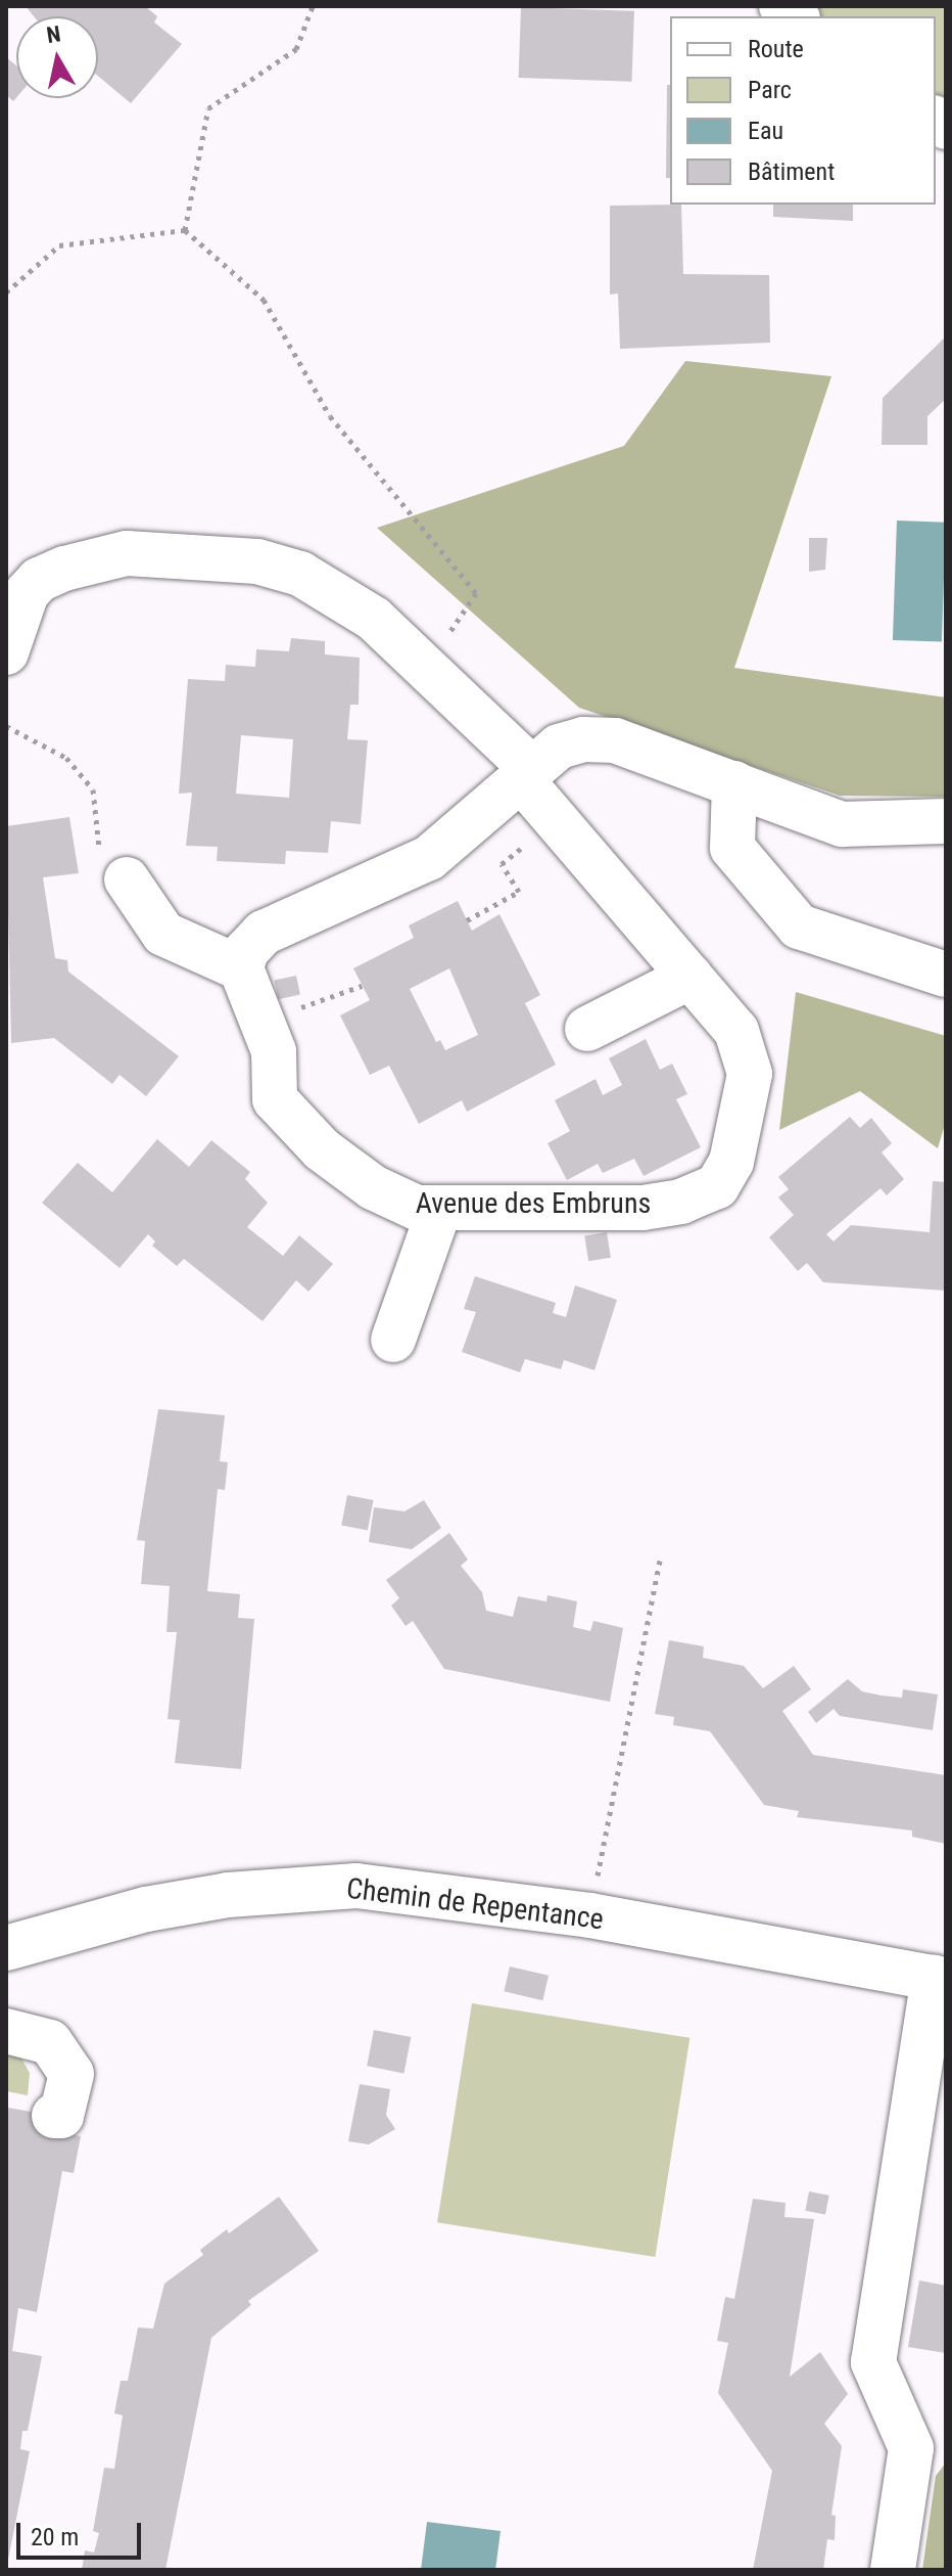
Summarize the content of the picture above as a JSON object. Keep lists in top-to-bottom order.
{
  "streets": {
    "street": ["Avenue des Embruns", "Chemin de Repentance"]
  },
  "legend": [
    "Route",
    "Parc",
    "Eau",
    "Bâtiment"
  ],
  "scale_bar": "20 m",
  "north": "top"
}
